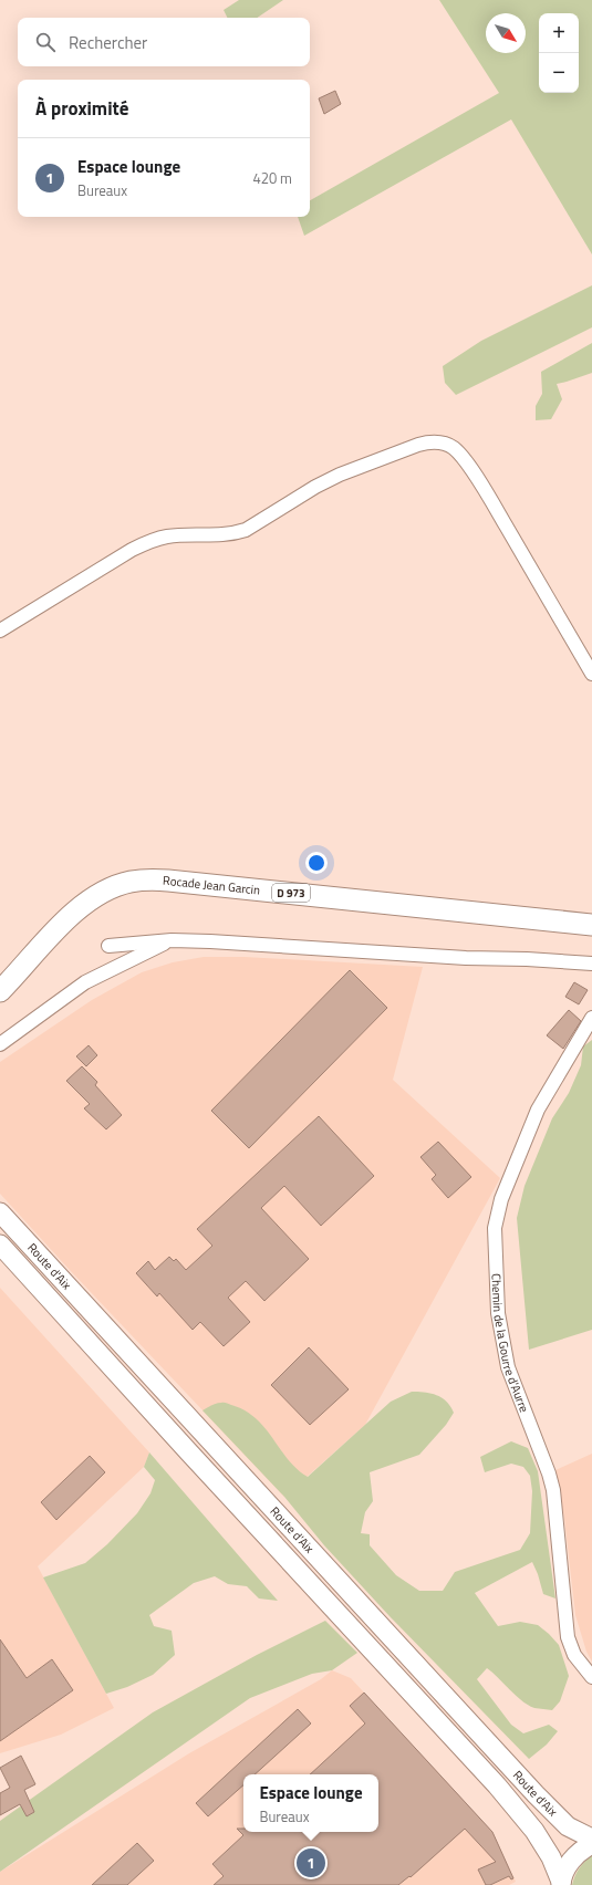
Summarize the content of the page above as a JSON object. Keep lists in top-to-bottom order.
{
  "streets": {
    "main road": ["Rocade Jean Garcin", "D 973", "Route d'Aix"],
    "street": ["Chemin de la Gourre d'Aurre"]
  },
  "north": "bottom right",
  "page": {
    "map_buttons": ["+", "−"],
    "search": "Rechercher",
    "heading": "À proximité",
    "list": [
      {
        "mark": "1",
        "name": "Espace lounge",
        "note": "Bureaux",
        "value": "420 m"
      }
    ],
    "popup": ["Espace lounge", "Bureaux"],
    "pins": "1"
  }
}
